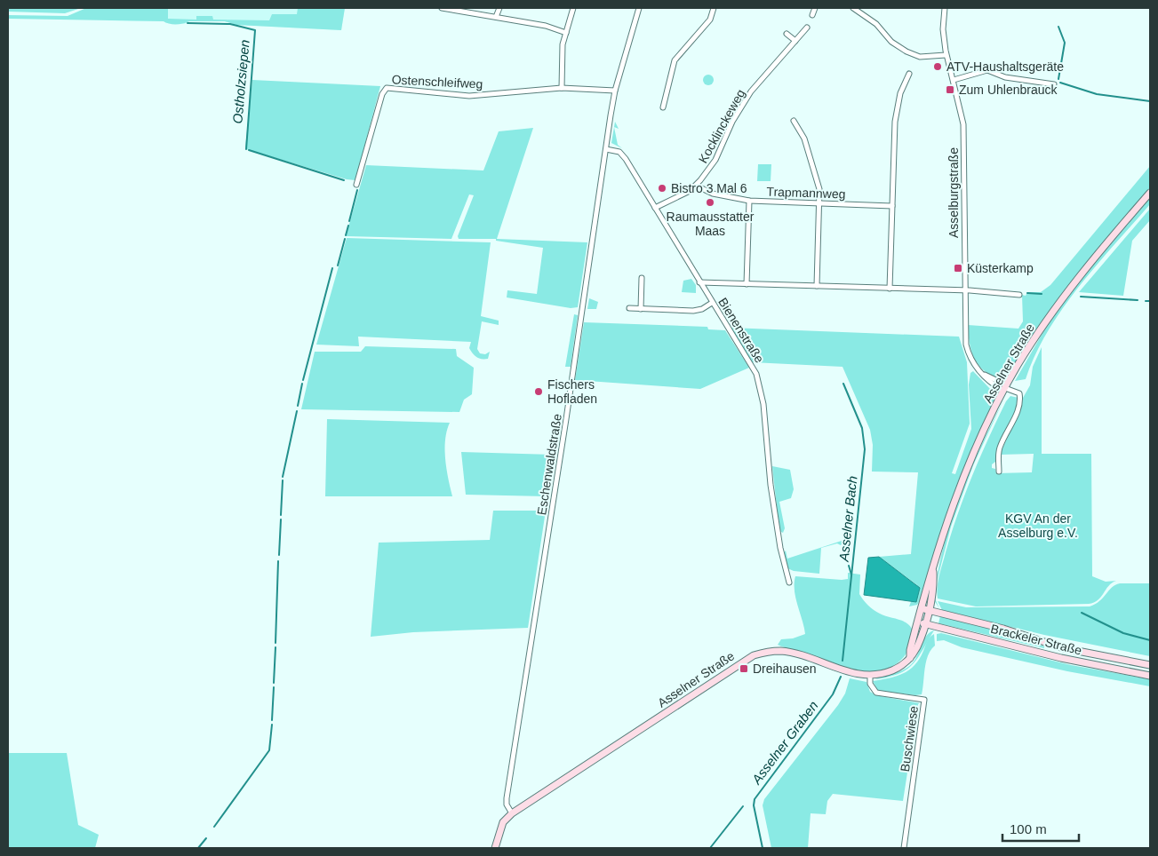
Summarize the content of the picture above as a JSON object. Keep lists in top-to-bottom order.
{
  "streets": {
    "main road": ["Asselner Straße", "Brackeler Straße"],
    "street": [
      "Ostenschleifweg",
      "Kocklinckeweg",
      "Trapmannweg",
      "Asselburgstraße",
      "Bienenstraße",
      "Eschenwaldstraße",
      "Buschwiese"
    ]
  },
  "crossings": [
    ["Ostenschleifweg", "Eschenwaldstraße"],
    ["Kocklinckeweg", "Trapmannweg"],
    ["Kocklinckeweg", "Bienenstraße"],
    ["Asselburgstraße", "Asselner Straße"],
    ["Bienenstraße", "Eschenwaldstraße"],
    ["Asselner Straße", "Eschenwaldstraße"],
    ["Asselner Straße", "Brackeler Straße"],
    ["Asselner Straße", "Buschwiese"]
  ],
  "water": ["Ostholzsiepen", "Asselner Bach", "Asselner Graben"],
  "parks": ["KGV An der Asselburg e.V."],
  "places": {
    "other": [
      "ATV-Haushaltsgeräte",
      "Bistro 3 Mal 6",
      "Raumausstatter Maas",
      "Fischers Hofladen"
    ],
    "transit": ["Zum Uhlenbrauck", "Küsterkamp", "Dreihausen"]
  },
  "scale_bar": "100 m"
}
